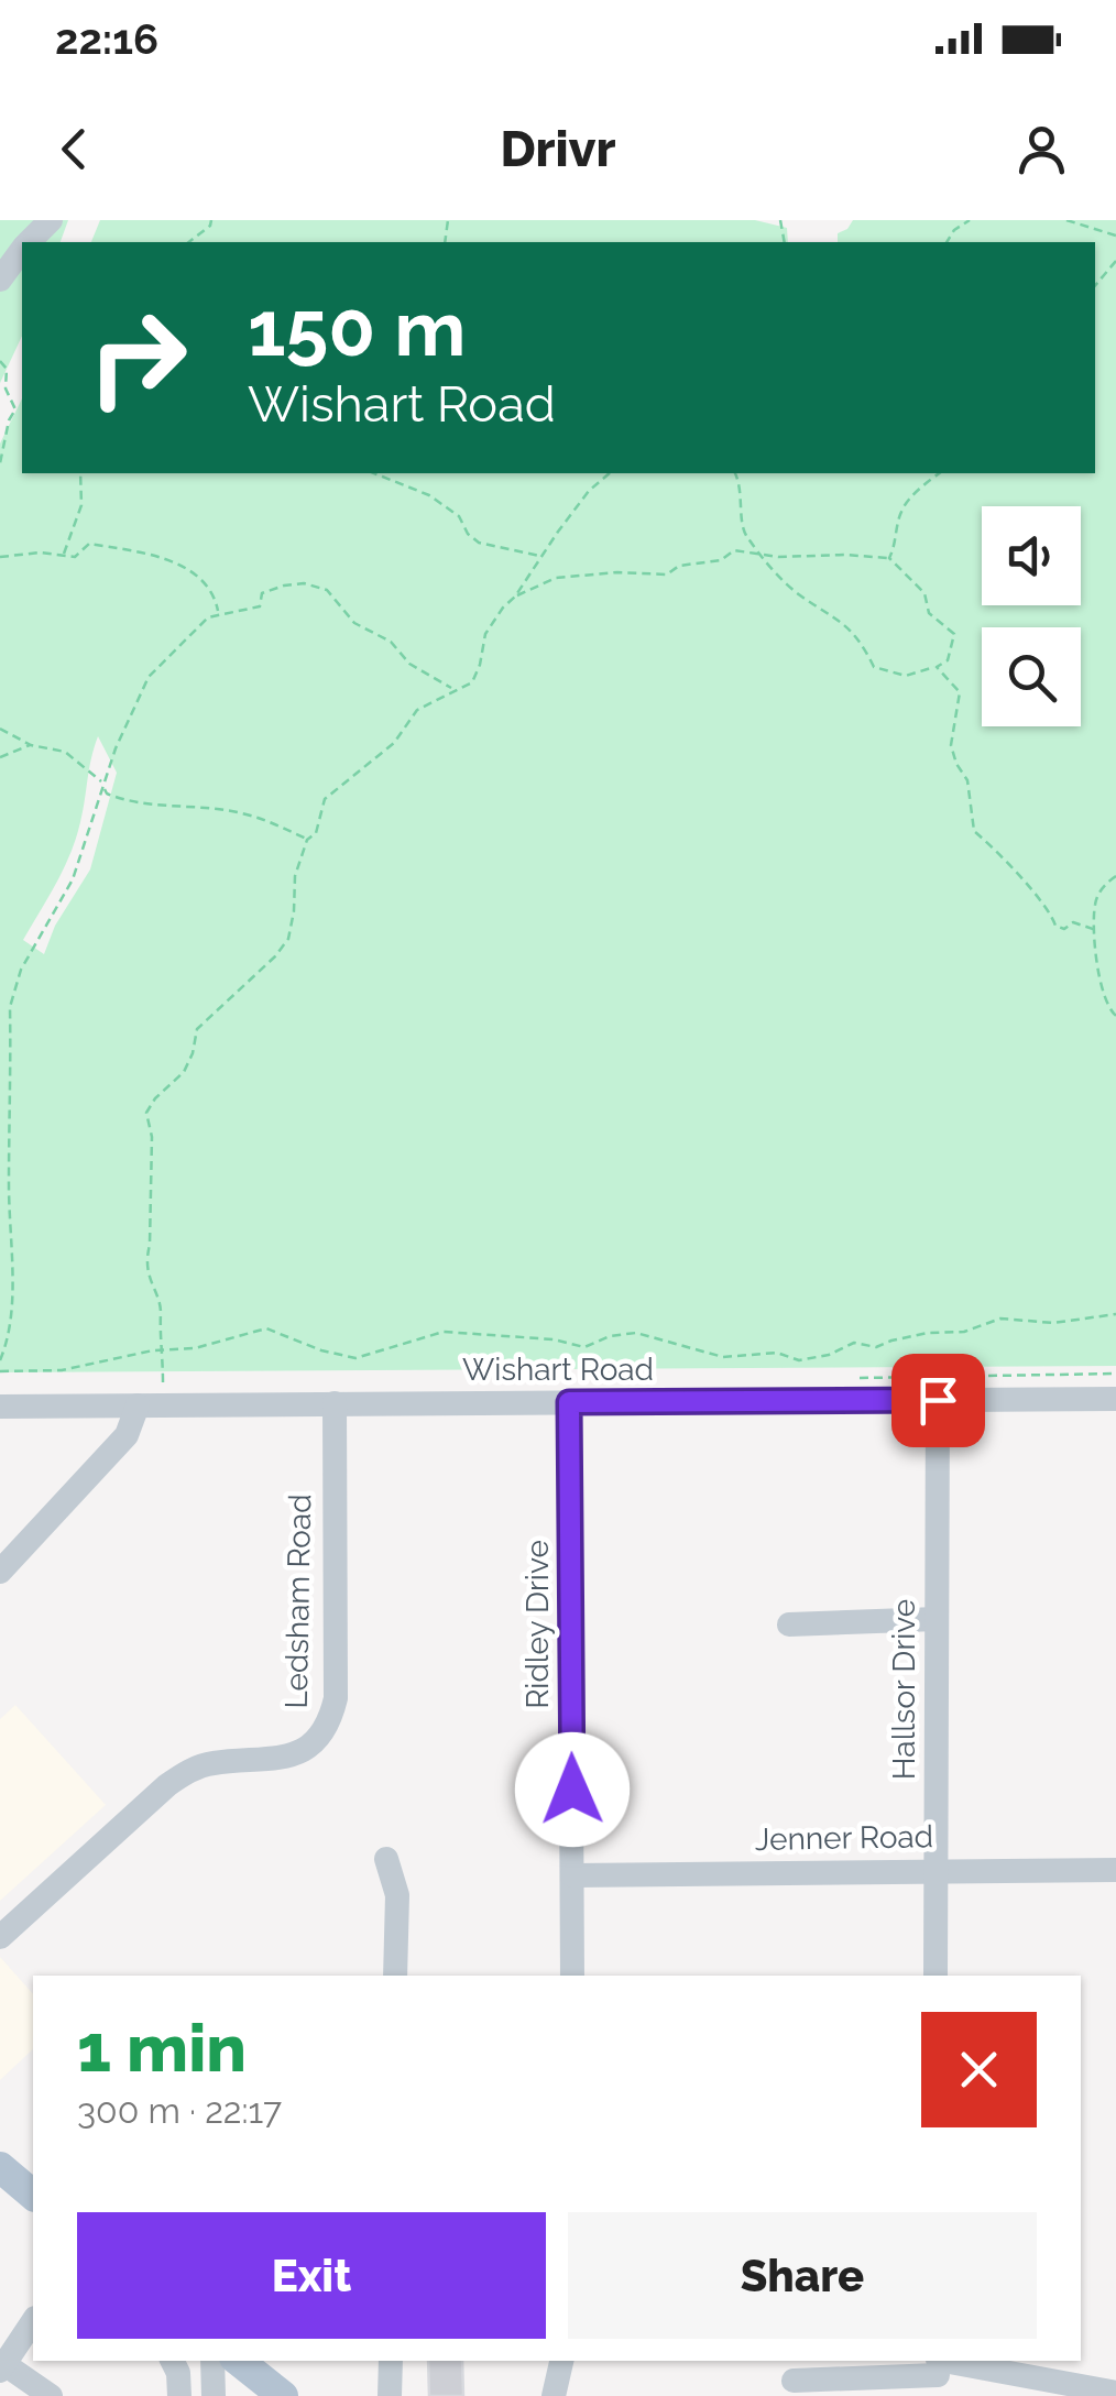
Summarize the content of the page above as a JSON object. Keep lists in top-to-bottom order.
{
  "streets": {
    "street": [
      "Wishart Road",
      "Ledsham Road",
      "Ridley Drive",
      "Hallsor Drive",
      "Jenner Road"
    ]
  },
  "crossings": [
    ["Wishart Road", "Ledsham Road"],
    ["Wishart Road", "Ridley Drive"],
    ["Wishart Road", "Hallsor Drive"],
    ["Ridley Drive", "Jenner Road"],
    ["Hallsor Drive", "Jenner Road"]
  ],
  "page": {
    "status": "22:16",
    "header": "Drivr",
    "turn": ["150 m", "Wishart Road"],
    "heading": ["1 min", "300 m · 22:17"],
    "buttons": ["Exit", "Share"]
  }
}
